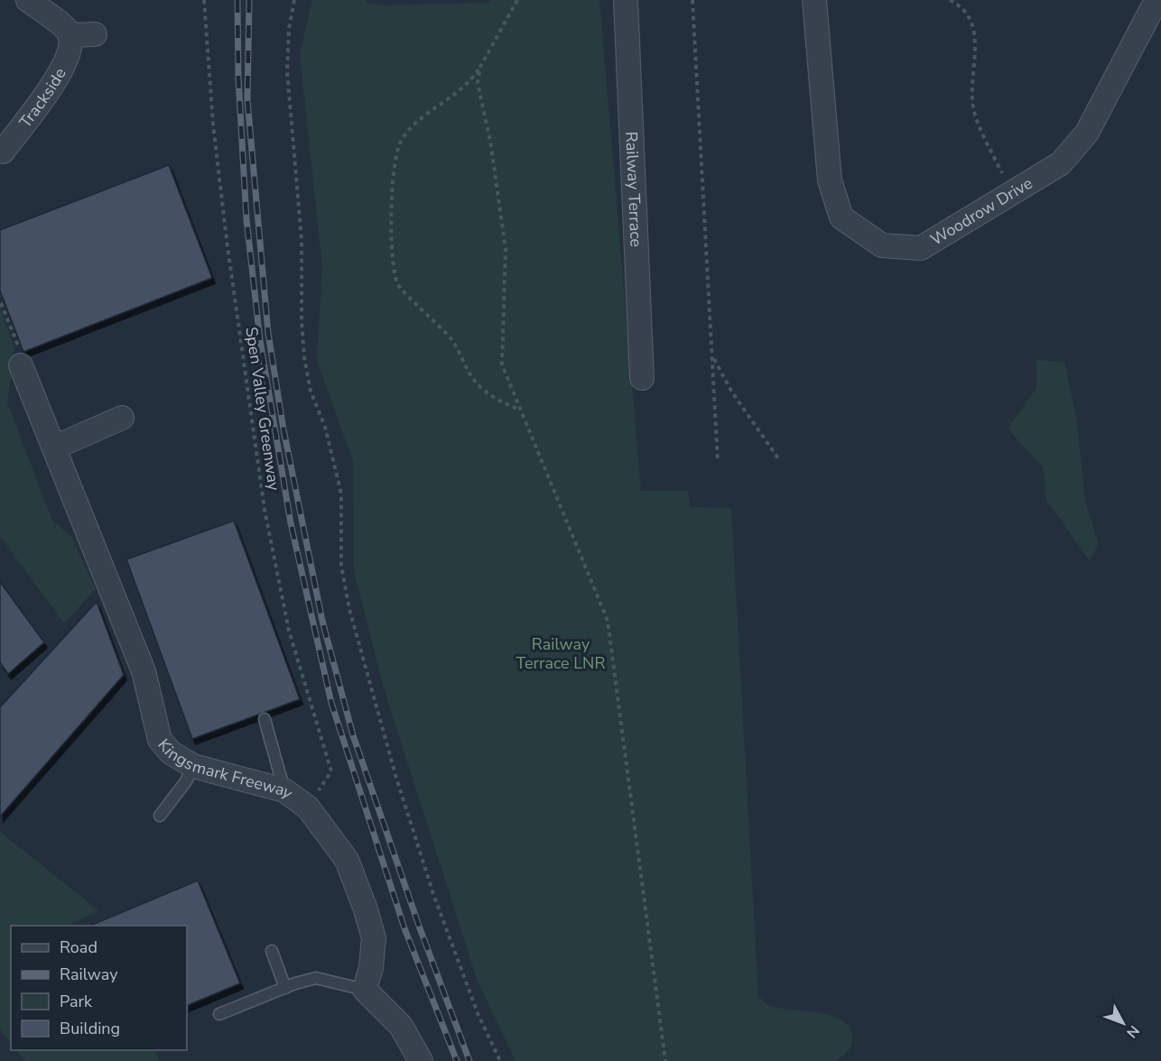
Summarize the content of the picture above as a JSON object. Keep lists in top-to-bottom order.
{
  "streets": {
    "street": [
      "Trackside",
      "Railway Terrace",
      "Woodrow Drive",
      "Kingsmark Freeway"
    ],
    "path": ["Spen Valley Greenway"]
  },
  "crossings": [
    ["Spen Valley Greenway", "Kingsmark Freeway"]
  ],
  "parks": ["Railway Terrace LNR"],
  "legend": [
    "Road",
    "Railway",
    "Park",
    "Building"
  ],
  "north": "bottom right"
}
